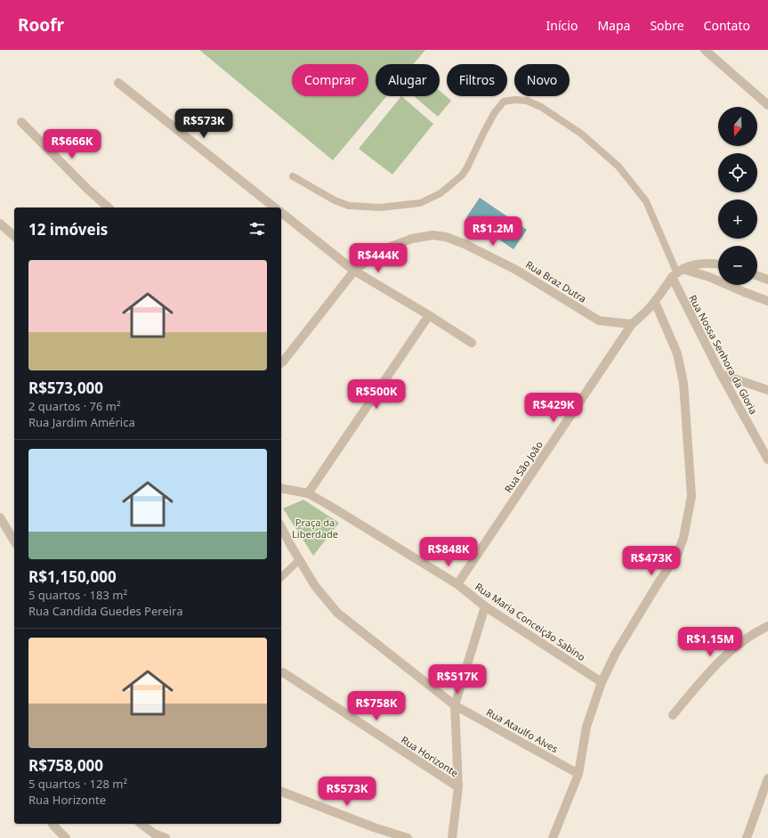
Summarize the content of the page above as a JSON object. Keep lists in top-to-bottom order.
{
  "streets": {
    "street": [
      "Rua Braz Dutra",
      "Rua Nossa Senhora da Gloria",
      "Rua São João",
      "Rua Maria Conceição Sabino",
      "Rua Ataulfo Alves",
      "Rua Horizonte"
    ]
  },
  "crossings": [
    ["Rua Braz Dutra", "Rua São João"],
    ["Rua Nossa Senhora da Gloria", "Rua São João"],
    ["Rua São João", "Rua Maria Conceição Sabino"]
  ],
  "parks": ["Praça da Liberdade"],
  "north": "bottom",
  "page": {
    "header": "Roofr",
    "nav": [
      "Início",
      "Mapa",
      "Sobre",
      "Contato"
    ],
    "chip": [
      "Comprar",
      "Alugar",
      "Filtros",
      "Novo"
    ],
    "map_buttons": ["+", "−"],
    "price": [
      "R$573K",
      "R$666K",
      "R$1.2M",
      "R$444K",
      "R$500K",
      "R$429K",
      "R$848K",
      "R$473K",
      "R$1.15M",
      "R$517K",
      "R$758K",
      "R$573K"
    ],
    "heading": "12 imóveis",
    "list": [
      {
        "name": "R$573,000",
        "note": "2 quartos · 76 m² · Rua Jardim América"
      },
      {
        "name": "R$1,150,000",
        "note": "5 quartos · 183 m² · Rua Candida Guedes Pereira"
      },
      {
        "name": "R$758,000",
        "note": "5 quartos · 128 m² · Rua Horizonte"
      }
    ]
  }
}
